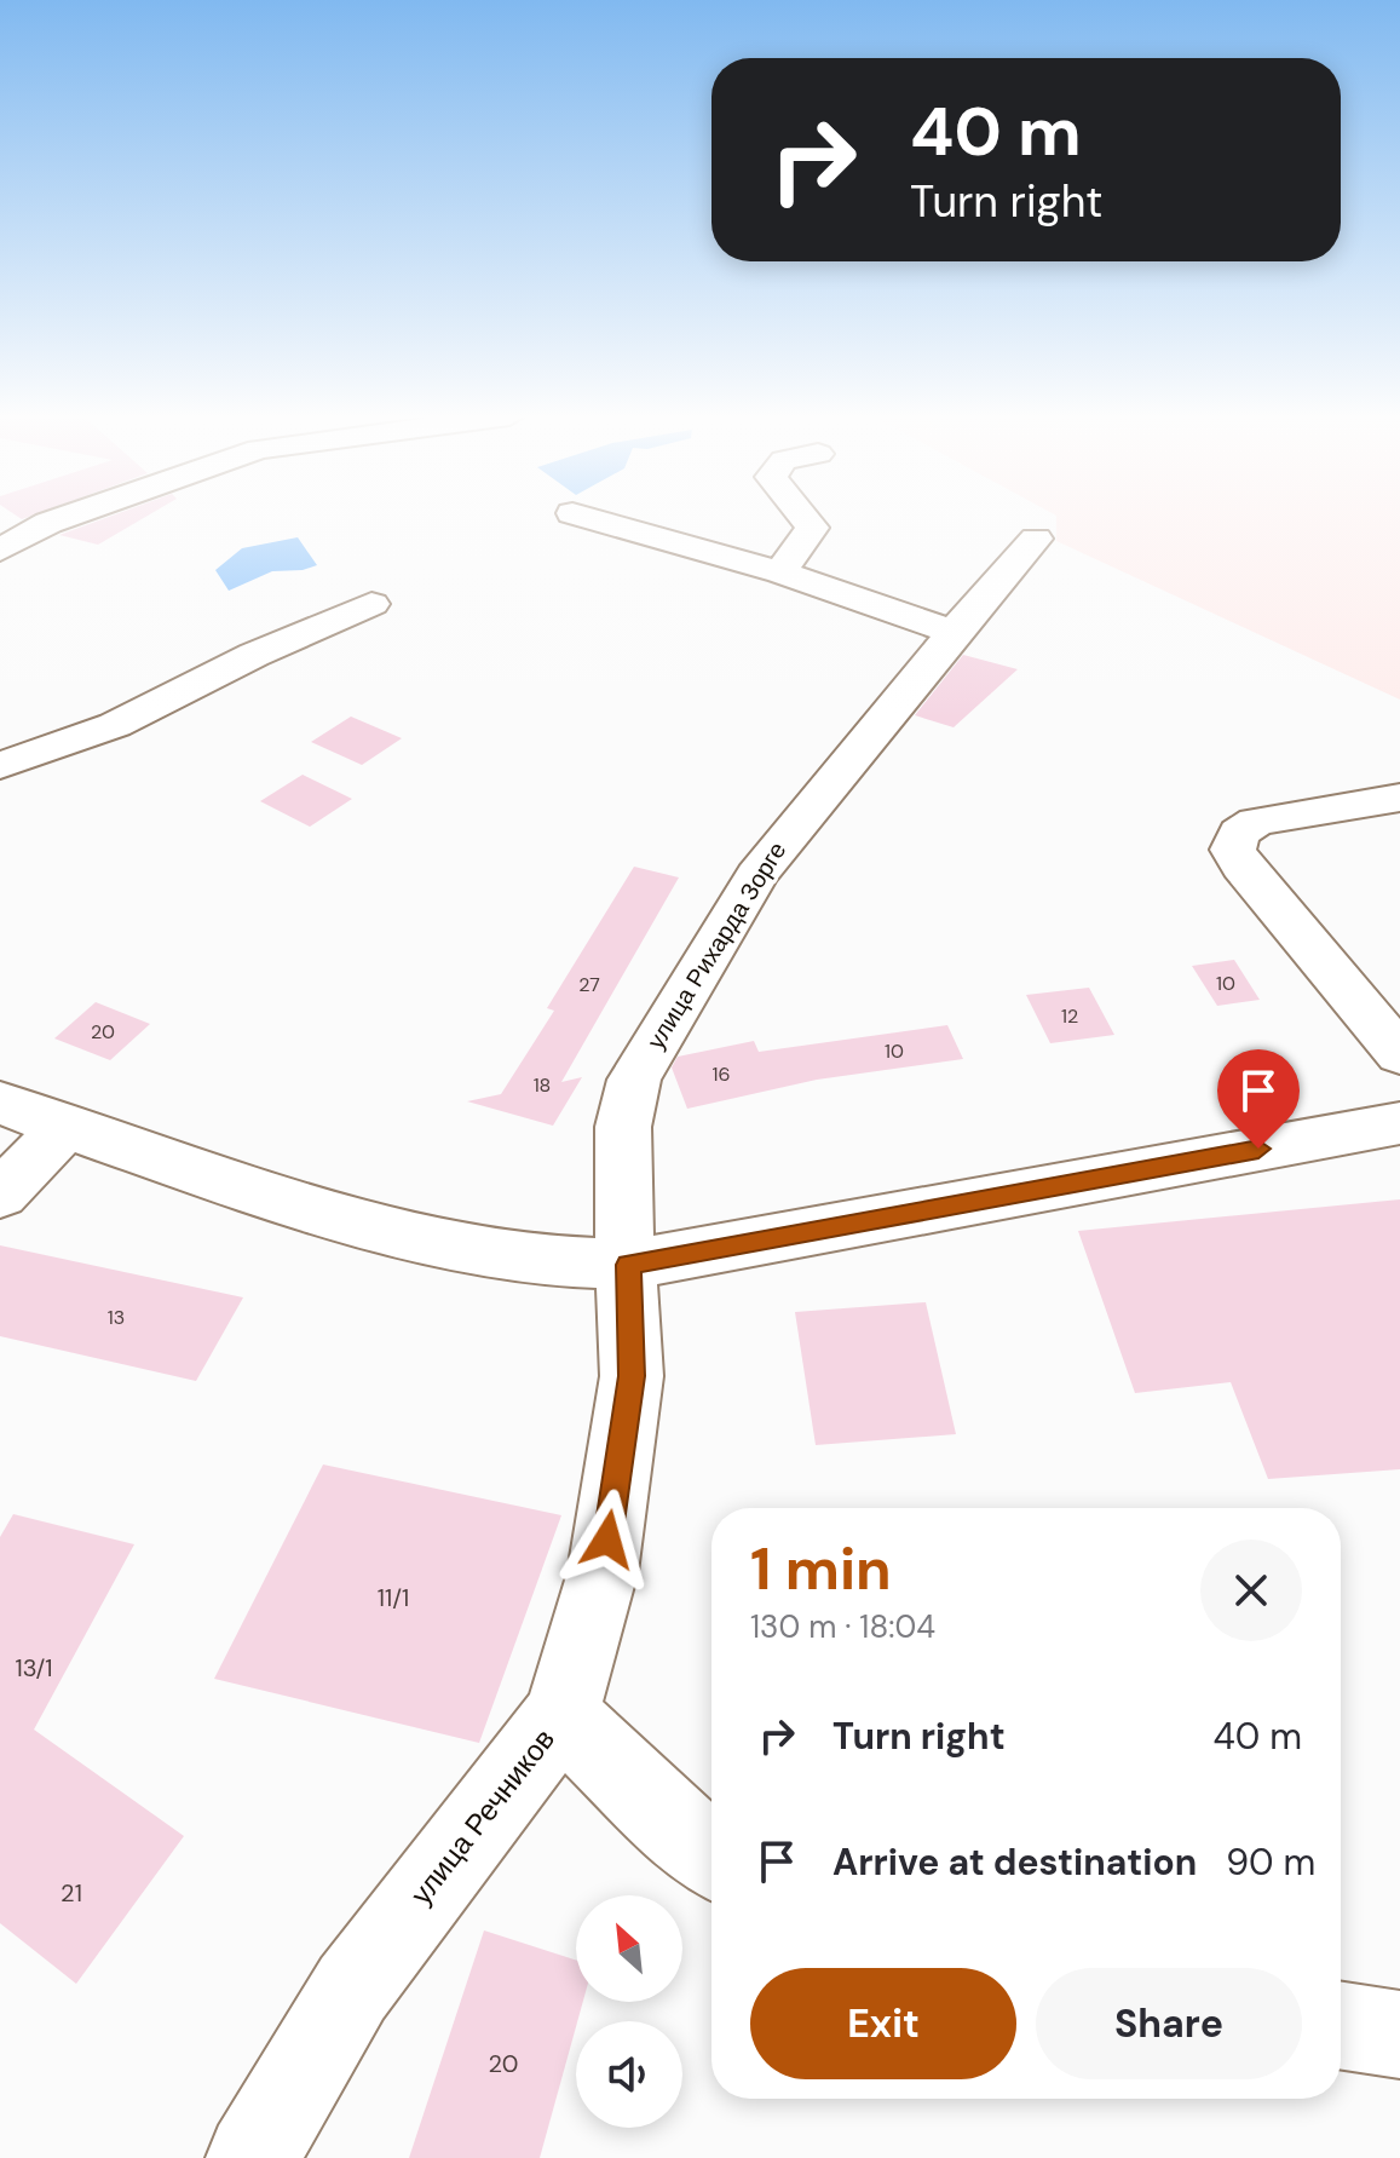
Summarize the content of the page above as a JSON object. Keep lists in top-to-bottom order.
{
  "streets": {
    "street": ["улица Рихарда Зорге", "улица Речников"]
  },
  "crossings": [
    ["улица Рихарда Зорге", "улица Речников"]
  ],
  "house_numbers": [
    "10",
    "27",
    "12",
    "20",
    "10",
    "16",
    "18",
    "13",
    "11/1",
    "13/1",
    "21",
    "20"
  ],
  "north": "top left",
  "page": {
    "turn": ["40 m", "Turn right"],
    "heading": ["1 min", "130 m · 18:04"],
    "list": [
      {
        "name": "Turn right",
        "value": "40 m"
      },
      {
        "name": "Arrive at destination",
        "value": "90 m"
      }
    ],
    "buttons": ["Exit", "Share"]
  }
}
